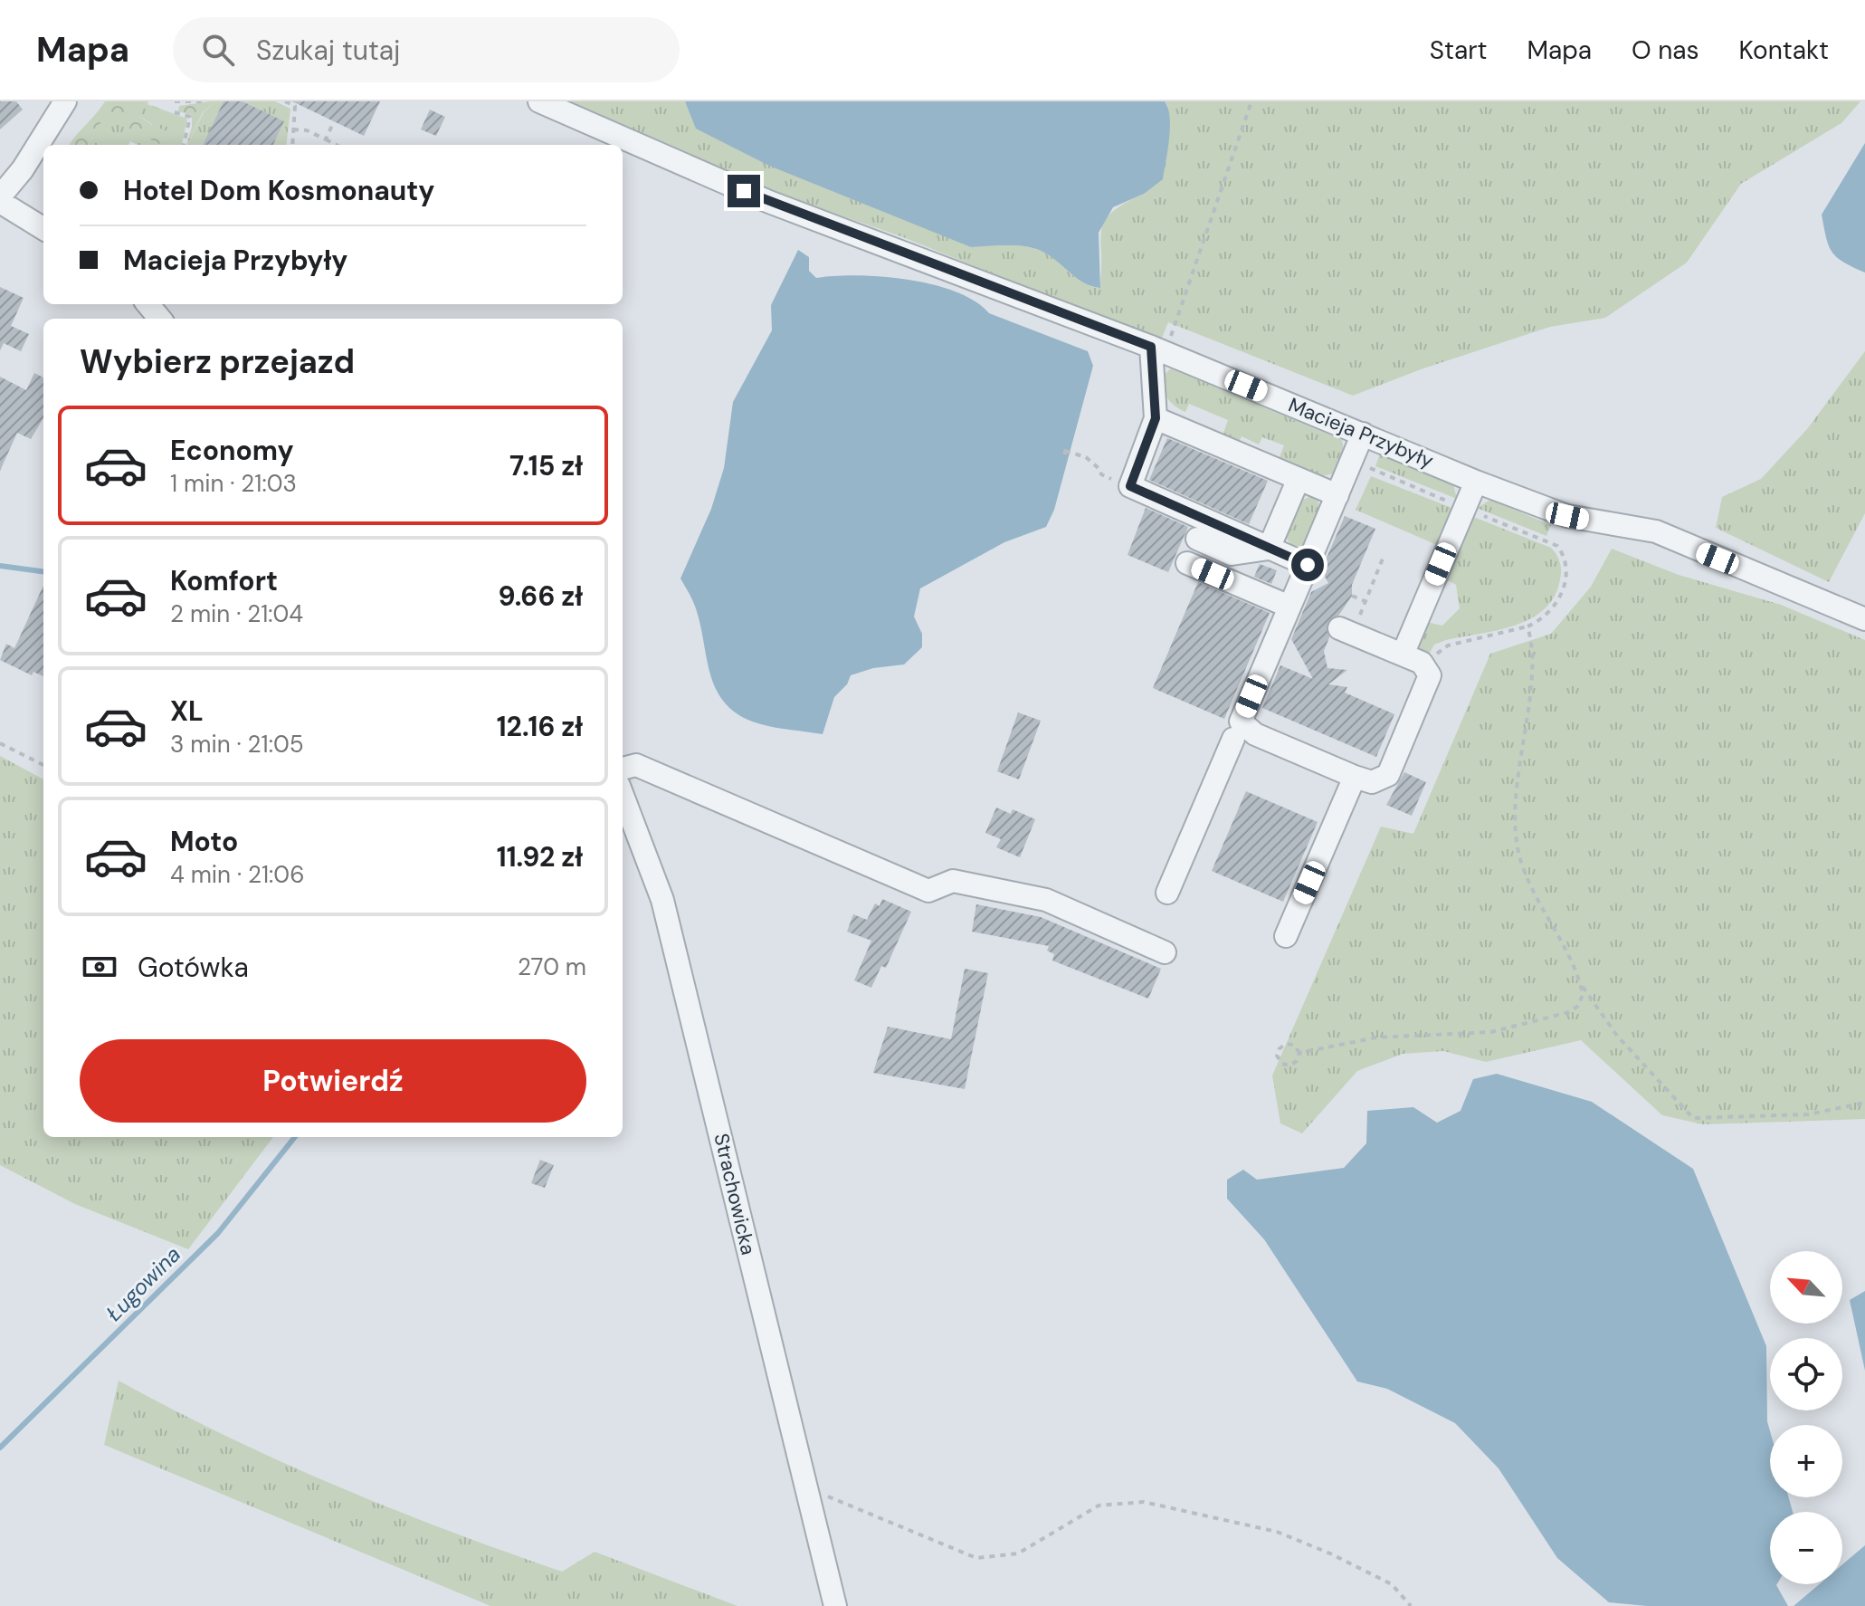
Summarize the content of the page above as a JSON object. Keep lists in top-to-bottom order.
{
  "streets": {
    "street": ["Macieja Przybyły", "Strachowicka"]
  },
  "water": ["Ługowina"],
  "north": "top left",
  "page": {
    "header": "Mapa",
    "search": "Szukaj tutaj",
    "nav": [
      "Start",
      "Mapa",
      "O nas",
      "Kontakt"
    ],
    "banner": ["Hotel Dom Kosmonauty", "Macieja Przybyły"],
    "heading": "Wybierz przejazd",
    "list": [
      {
        "name": "Economy",
        "note": "1 min · 21:03",
        "value": "7.15 zł"
      },
      {
        "name": "Komfort",
        "note": "2 min · 21:04",
        "value": "9.66 zł"
      },
      {
        "name": "XL",
        "note": "3 min · 21:05",
        "value": "12.16 zł"
      },
      {
        "name": "Moto",
        "note": "4 min · 21:06",
        "value": "11.92 zł"
      }
    ],
    "pay": ["Gotówka", "270 m"],
    "buttons": "Potwierdź",
    "map_buttons": ["+", "−"]
  }
}
